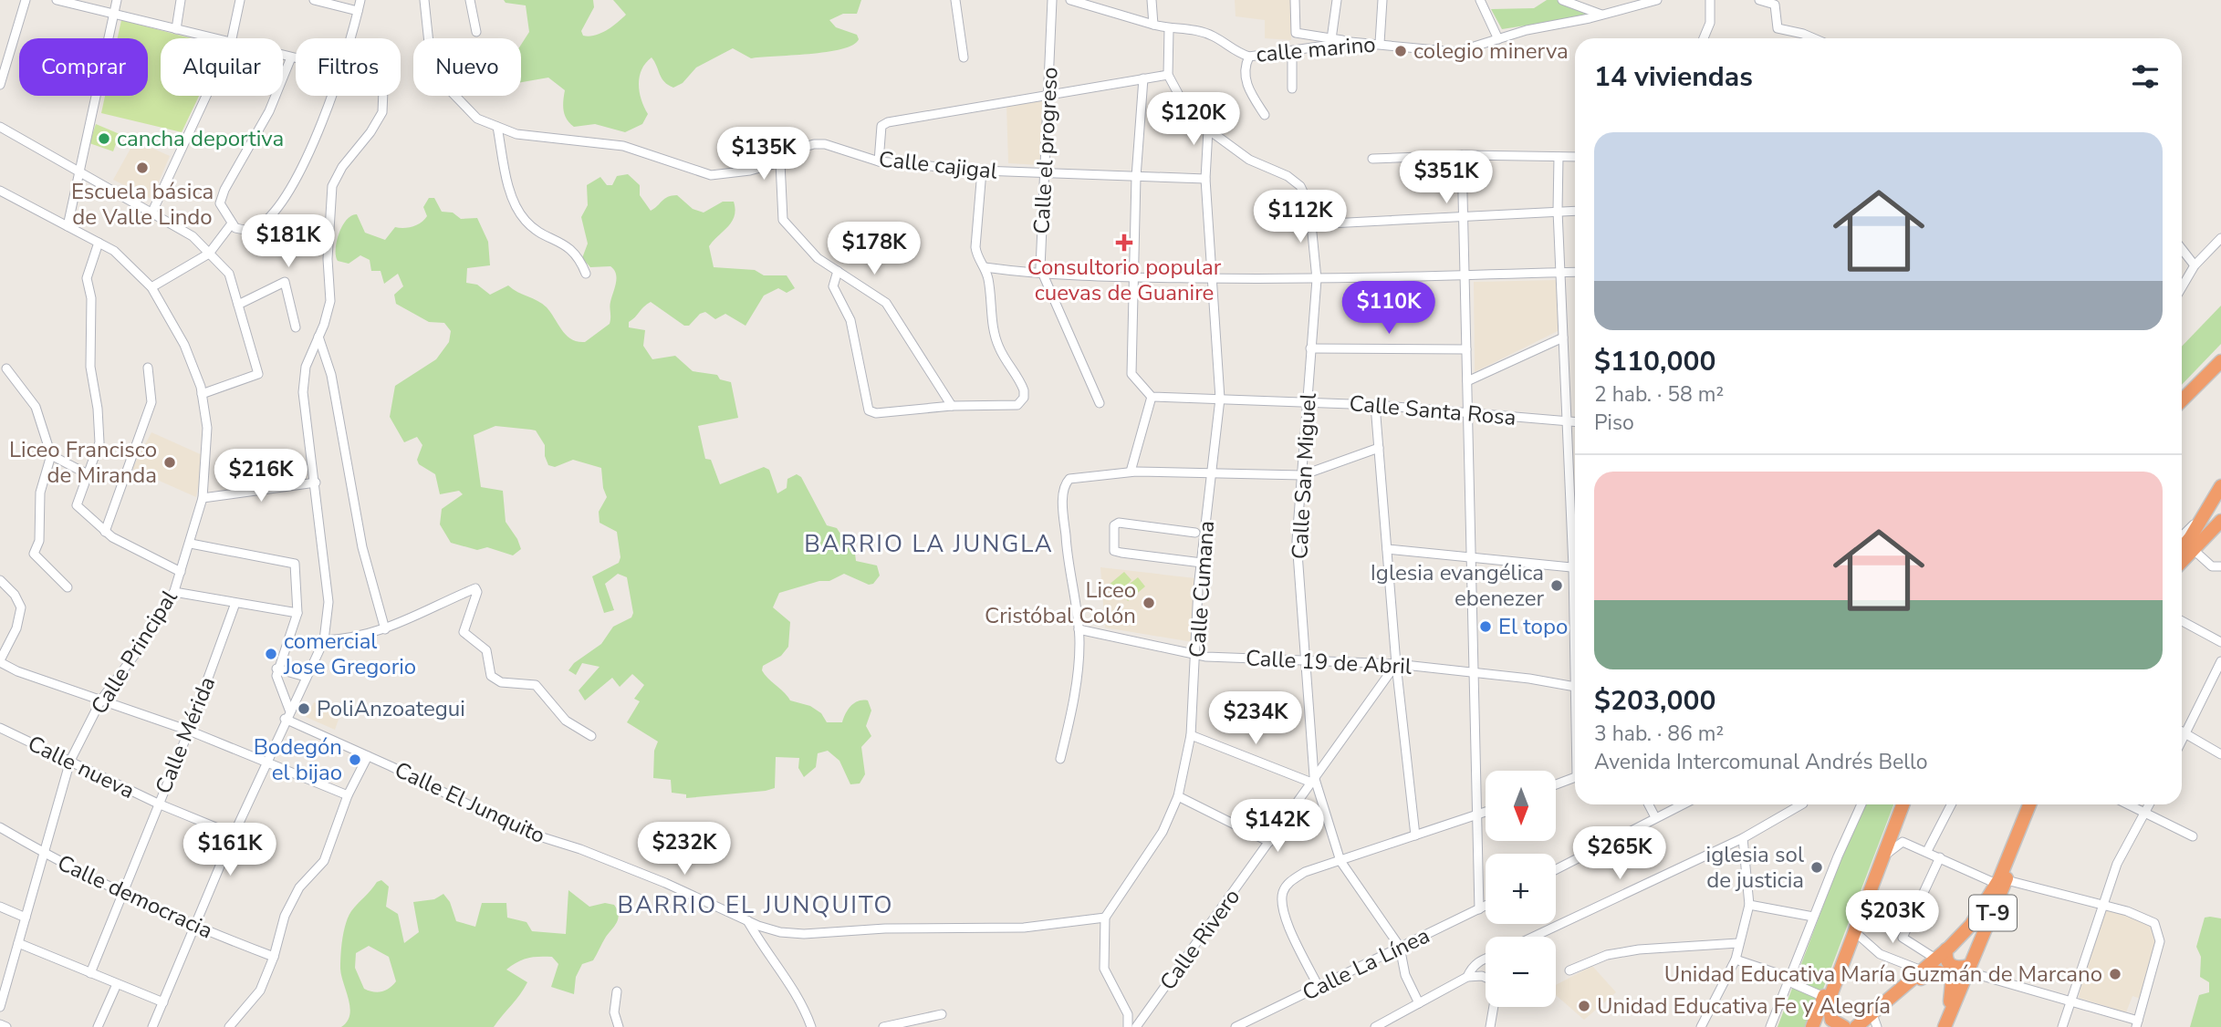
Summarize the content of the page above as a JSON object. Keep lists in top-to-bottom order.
{
  "streets": {
    "highway": ["T-9"],
    "street": [
      "calle marino",
      "Calle el progreso",
      "Calle cajigal",
      "Calle Santa Rosa",
      "Calle San Miguel",
      "Calle Cumana",
      "Calle Principal",
      "Calle 19 de Abril",
      "Calle Mérida",
      "Calle nueva",
      "Calle El Junquito",
      "Calle democracia",
      "Calle Rivero",
      "Calle La Línea"
    ]
  },
  "crossings": [
    ["Calle el progreso", "Calle cajigal"],
    ["Calle Santa Rosa", "Calle San Miguel"],
    ["Calle Santa Rosa", "Calle Cumana"],
    ["Calle San Miguel", "Calle 19 de Abril"],
    ["Calle San Miguel", "Calle Rivero"],
    ["Calle San Miguel", "Calle La Línea"],
    ["Calle Cumana", "Calle 19 de Abril"],
    ["Calle Cumana", "Calle El Junquito"],
    ["Calle Principal", "Calle nueva"],
    ["Calle Principal", "Calle democracia"],
    ["Calle 19 de Abril", "Calle Rivero"],
    ["Calle Mérida", "Calle nueva"],
    ["Calle Mérida", "Calle democracia"]
  ],
  "districts": ["BARRIO LA JUNGLA", "BARRIO EL JUNQUITO"],
  "places": {
    "other": [
      "colegio minerva",
      "cancha deportiva",
      "Escuela básica de Valle Lindo",
      "Liceo Francisco de Miranda",
      "Iglesia evangélica ebenezer",
      "Liceo Cristóbal Colón",
      "El topo",
      "comercial Jose Gregorio",
      "PoliAnzoategui",
      "Bodegón el bijao",
      "iglesia sol de justicia",
      "Unidad Educativa María Guzmán de Marcano",
      "Unidad Educativa Fe y Alegría"
    ],
    "health": ["Consultorio popular cuevas de Guanire"]
  },
  "north": "bottom",
  "page": {
    "chip": [
      "Comprar",
      "Alquilar",
      "Filtros",
      "Nuevo"
    ],
    "heading": "14 viviendas",
    "price": [
      "$120K",
      "$135K",
      "$351K",
      "$112K",
      "$181K",
      "$178K",
      "$110K",
      "$216K",
      "$234K",
      "$142K",
      "$232K",
      "$161K",
      "$265K",
      "$203K"
    ],
    "list": [
      {
        "name": "$110,000",
        "note": "2 hab. · 58 m² · Piso"
      },
      {
        "name": "$203,000",
        "note": "3 hab. · 86 m² · Avenida Intercomunal Andrés Bello"
      }
    ],
    "map_buttons": ["+", "−"]
  }
}
